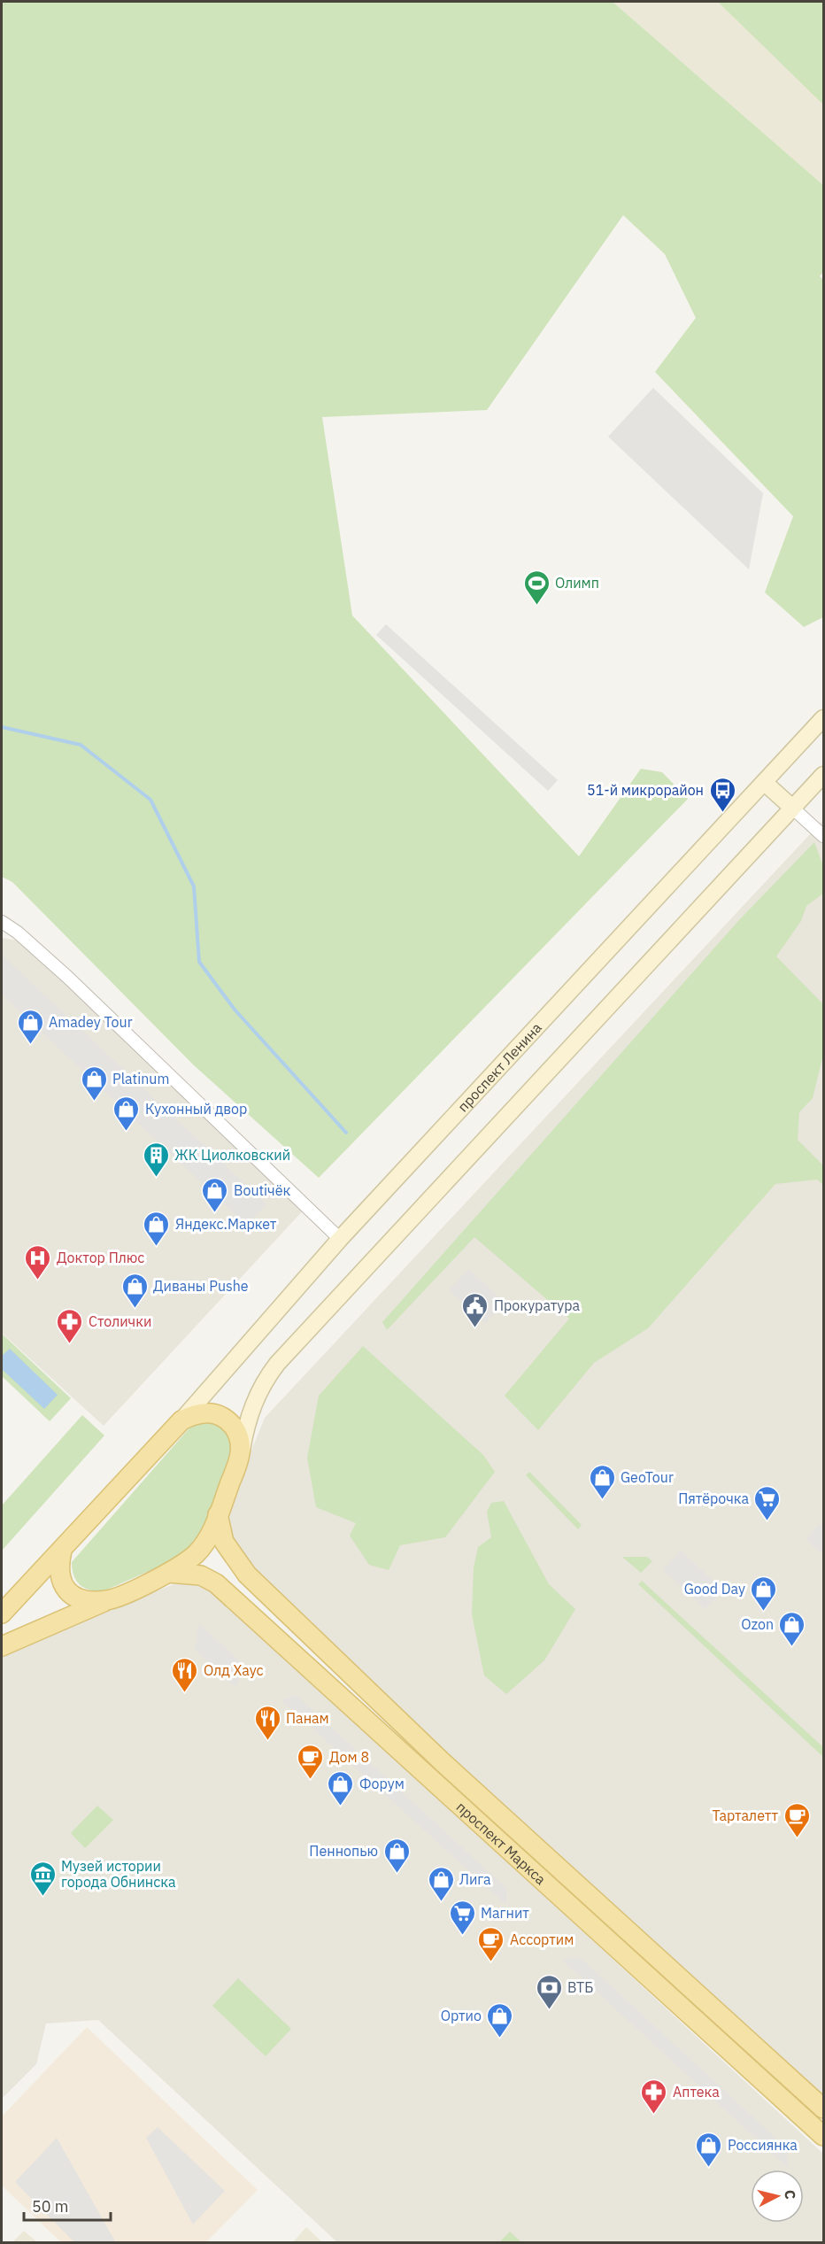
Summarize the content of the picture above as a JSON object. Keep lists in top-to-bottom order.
{
  "streets": {
    "main road": ["проспект Ленина", "проспект Маркса"]
  },
  "places": {
    "sports": ["Олимп"],
    "bus stop": ["51-й микрорайон"],
    "shop": [
      "Amadey Tour",
      "Platinum",
      "Кухонный двор",
      "Boutiчёк",
      "Яндекс.Маркет",
      "Диваны Pushe",
      "GeoTour",
      "Good Day",
      "Ozon",
      "Форум",
      "Пеннопью",
      "Лига",
      "Ортио",
      "Россиянка"
    ],
    "building": ["ЖК Циолковский"],
    "hospital": ["Доктор Плюс"],
    "public building": ["Прокуратура"],
    "pharmacy": ["Столички", "Аптека"],
    "supermarket": ["Пятёрочка", "Магнит"],
    "restaurant": ["Олд Хаус", "Панам"],
    "cafe": ["Дом 8", "Тарталетт", "Ассортим"],
    "museum": ["Музей истории города Обнинска"],
    "bank": ["ВТБ"]
  },
  "scale_bar": "50 m",
  "north": "right"
}
